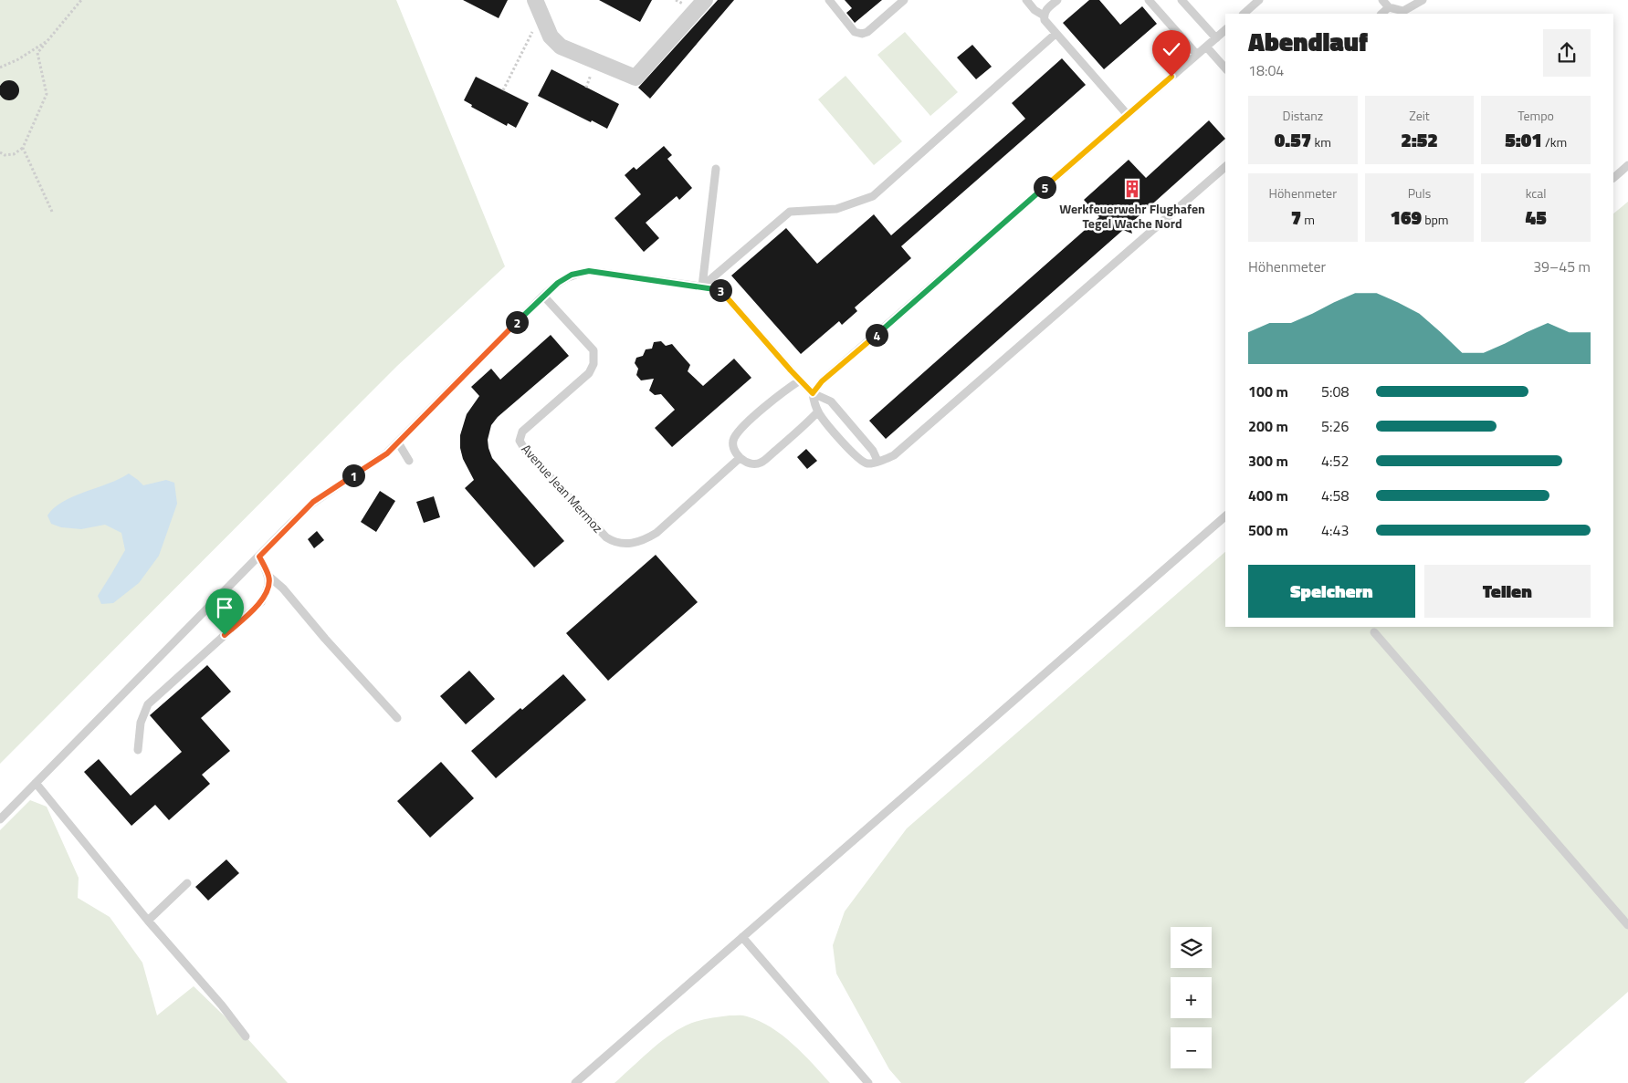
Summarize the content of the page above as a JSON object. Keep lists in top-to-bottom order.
{
  "streets": {
    "lane": ["Avenue Jean Mermoz"]
  },
  "places": {
    "building": ["Werkfeuerwehr Flughafen Tegel Wache Nord"]
  },
  "page": {
    "heading": ["Abendlauf", "18:04"],
    "stats": [
      ["Distanz", "0.57 km"],
      ["Zeit", "2:52"],
      ["Tempo", "5:01 /km"],
      ["Höhenmeter", "7 m"],
      ["Puls", "169 bpm"],
      ["kcal", "45"]
    ],
    "pins": [
      "5",
      "3",
      "2",
      "4",
      "1"
    ],
    "chart": ["Höhenmeter", "39–45 m"],
    "list": [
      {
        "name": "100 m",
        "note": "5:08"
      },
      {
        "name": "200 m",
        "note": "5:26"
      },
      {
        "name": "300 m",
        "note": "4:52"
      },
      {
        "name": "400 m",
        "note": "4:58"
      },
      {
        "name": "500 m",
        "note": "4:43"
      }
    ],
    "buttons": ["Speichern", "Teilen"],
    "map_buttons": ["+", "−"]
  }
}
